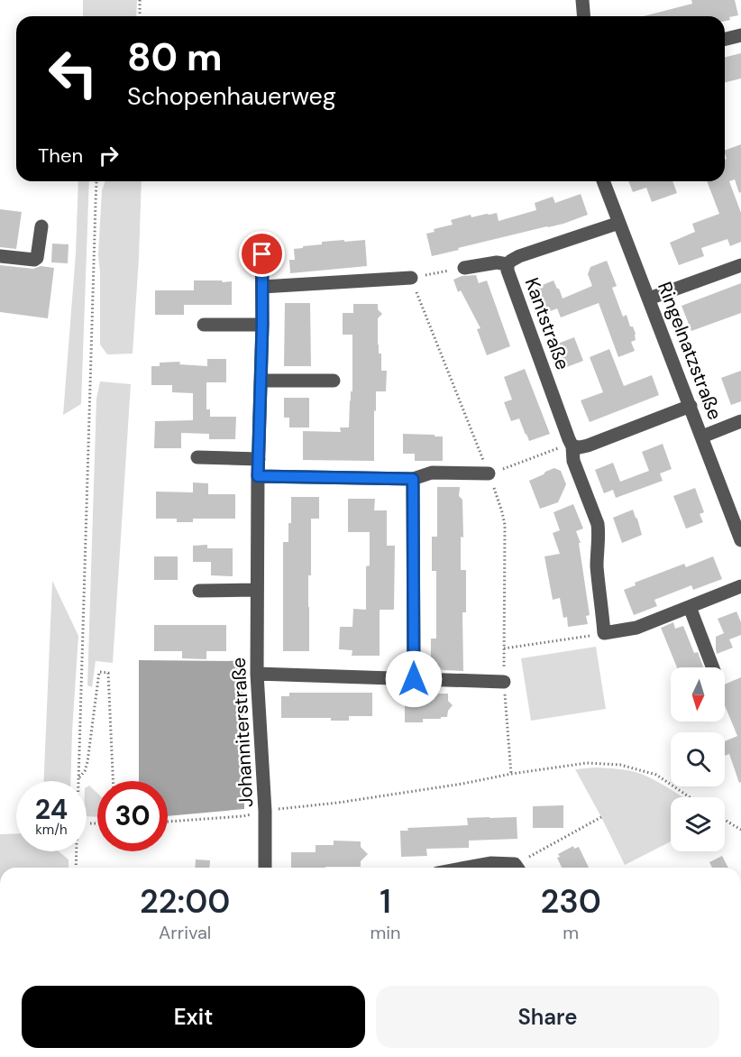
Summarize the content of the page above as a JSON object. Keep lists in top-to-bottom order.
{
  "streets": {
    "street": ["Kantstraße", "Ringelnatzstraße", "Johanniterstraße"]
  },
  "crossings": [
    ["Kantstraße", "Ringelnatzstraße"]
  ],
  "north": "bottom",
  "page": {
    "turn": ["80 m", "Schopenhauerweg"],
    "then": "Then",
    "speed": "24 km/h",
    "limit": "30",
    "eta": [
      "22:00",
      "Arrival",
      "1",
      "min",
      "230",
      "m"
    ],
    "buttons": ["Exit", "Share"]
  }
}
